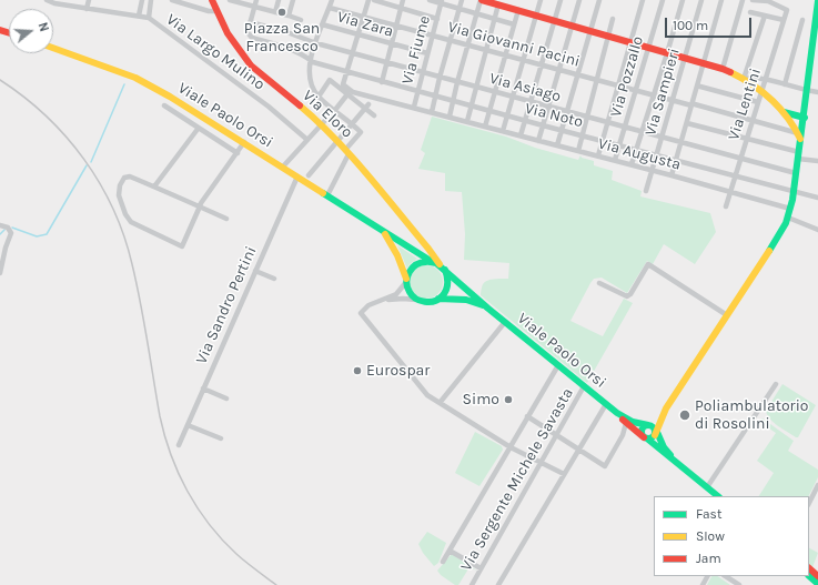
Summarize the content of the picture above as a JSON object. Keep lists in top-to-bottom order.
{
  "streets": {
    "street": [
      "Via Zara",
      "Via Giovanni Pacini",
      "Via Fiume",
      "Via Largo Mulino",
      "Via Pozzallo",
      "Via Asiago",
      "Via Sampieri",
      "Via Lentini",
      "Via Eloro",
      "Viale Paolo Orsi",
      "Via Noto",
      "Via Augusta",
      "Via Sandro Pertini",
      "Via Sergente Michele Savasta"
    ]
  },
  "crossings": [
    ["Via Zara", "Via Fiume"],
    ["Via Giovanni Pacini", "Via Fiume"],
    ["Via Giovanni Pacini", "Via Pozzallo"],
    ["Via Giovanni Pacini", "Via Sampieri"],
    ["Via Giovanni Pacini", "Via Lentini"],
    ["Via Fiume", "Via Asiago"],
    ["Via Fiume", "Via Noto"],
    ["Via Fiume", "Via Augusta"],
    ["Via Pozzallo", "Via Asiago"],
    ["Via Pozzallo", "Via Noto"],
    ["Via Pozzallo", "Via Augusta"],
    ["Via Asiago", "Via Sampieri"],
    ["Via Asiago", "Via Lentini"],
    ["Via Asiago", "Via Noto"],
    ["Via Sampieri", "Via Noto"],
    ["Via Sampieri", "Via Augusta"],
    ["Via Lentini", "Via Noto"],
    ["Via Lentini", "Via Augusta"],
    ["Via Eloro", "Viale Paolo Orsi"],
    ["Via Eloro", "Via Sandro Pertini"],
    ["Viale Paolo Orsi", "Via Sandro Pertini"],
    ["Viale Paolo Orsi", "Via Sergente Michele Savasta"],
    ["Via Noto", "Via Augusta"]
  ],
  "places": [
    "Piazza San Francesco",
    "Eurospar",
    "Simo",
    "Poliambulatorio di Rosolini"
  ],
  "legend": ["Fast", "Slow", "Jam"],
  "scale_bar": "100 m",
  "north": "right"
}
